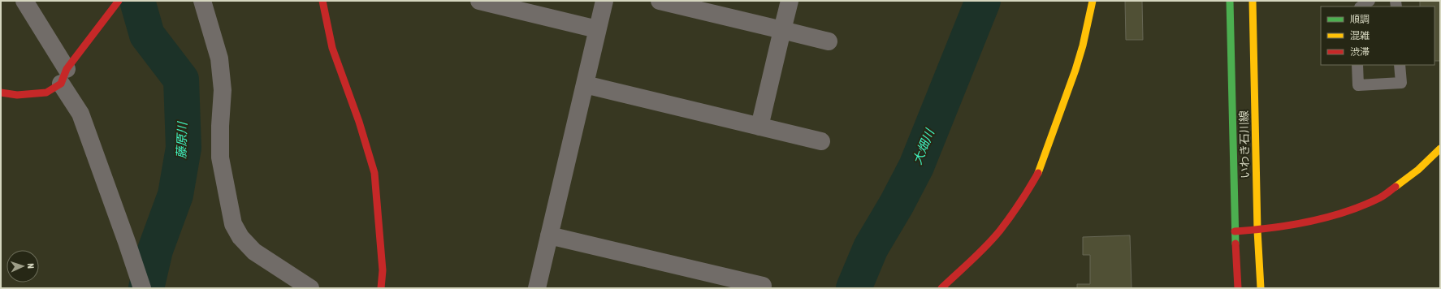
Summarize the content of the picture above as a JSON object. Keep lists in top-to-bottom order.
{
  "streets": {
    "main road": ["いわき石川線"]
  },
  "water": ["藤原川", "大畑川"],
  "legend": ["順調", "混雑", "渋滞"],
  "north": "right"
}
